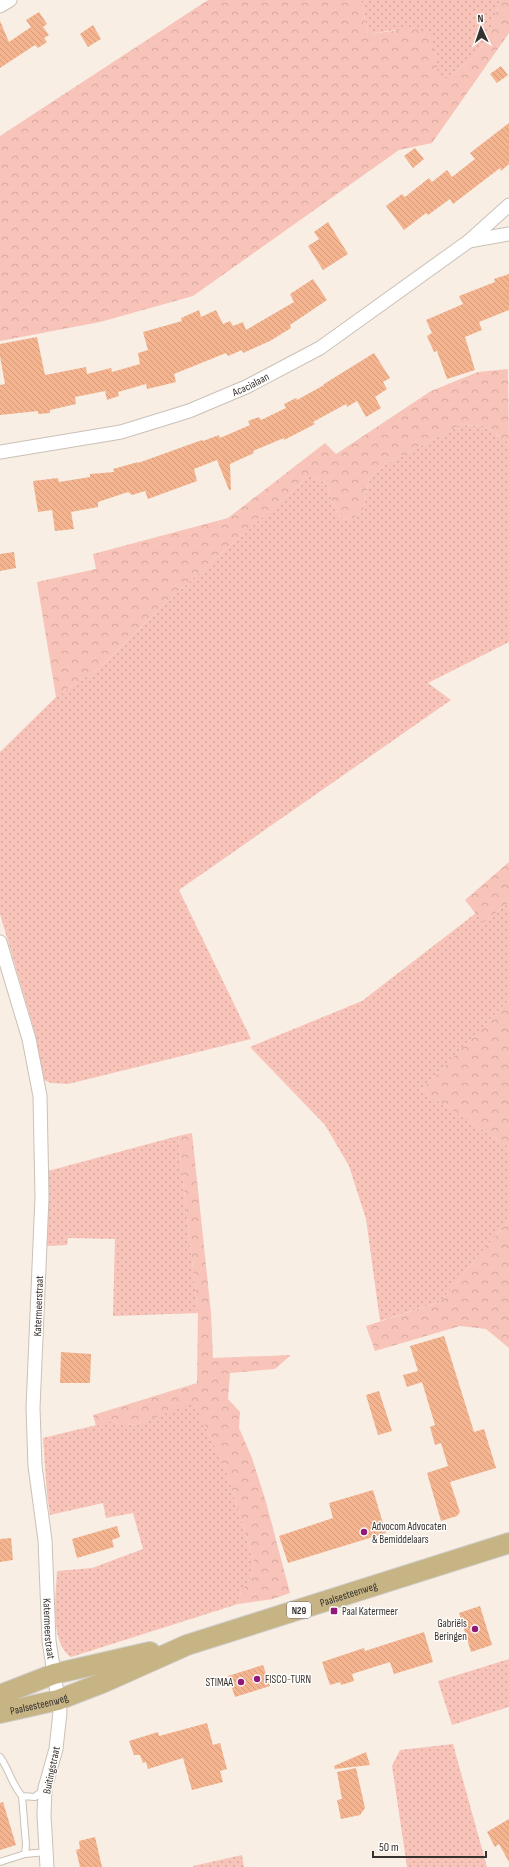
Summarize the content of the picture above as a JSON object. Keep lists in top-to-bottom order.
{
  "streets": {
    "main road": ["Paalsesteenweg", "N29"],
    "street": ["Acacialaan", "Katermeerstraat", "Buitingstraat"]
  },
  "crossings": [
    ["Katermeerstraat", "Paalsesteenweg"],
    ["Katermeerstraat", "Buitingstraat"],
    ["Paalsesteenweg", "Buitingstraat"]
  ],
  "places": {
    "other": [
      "Advocom Advocaten & Bemiddelaars",
      "Gabriëls Beringen",
      "FISCO-TURN",
      "STIMAA"
    ],
    "transit": ["Paal Katermeer"]
  },
  "scale_bar": "50 m",
  "north": "top"
}
